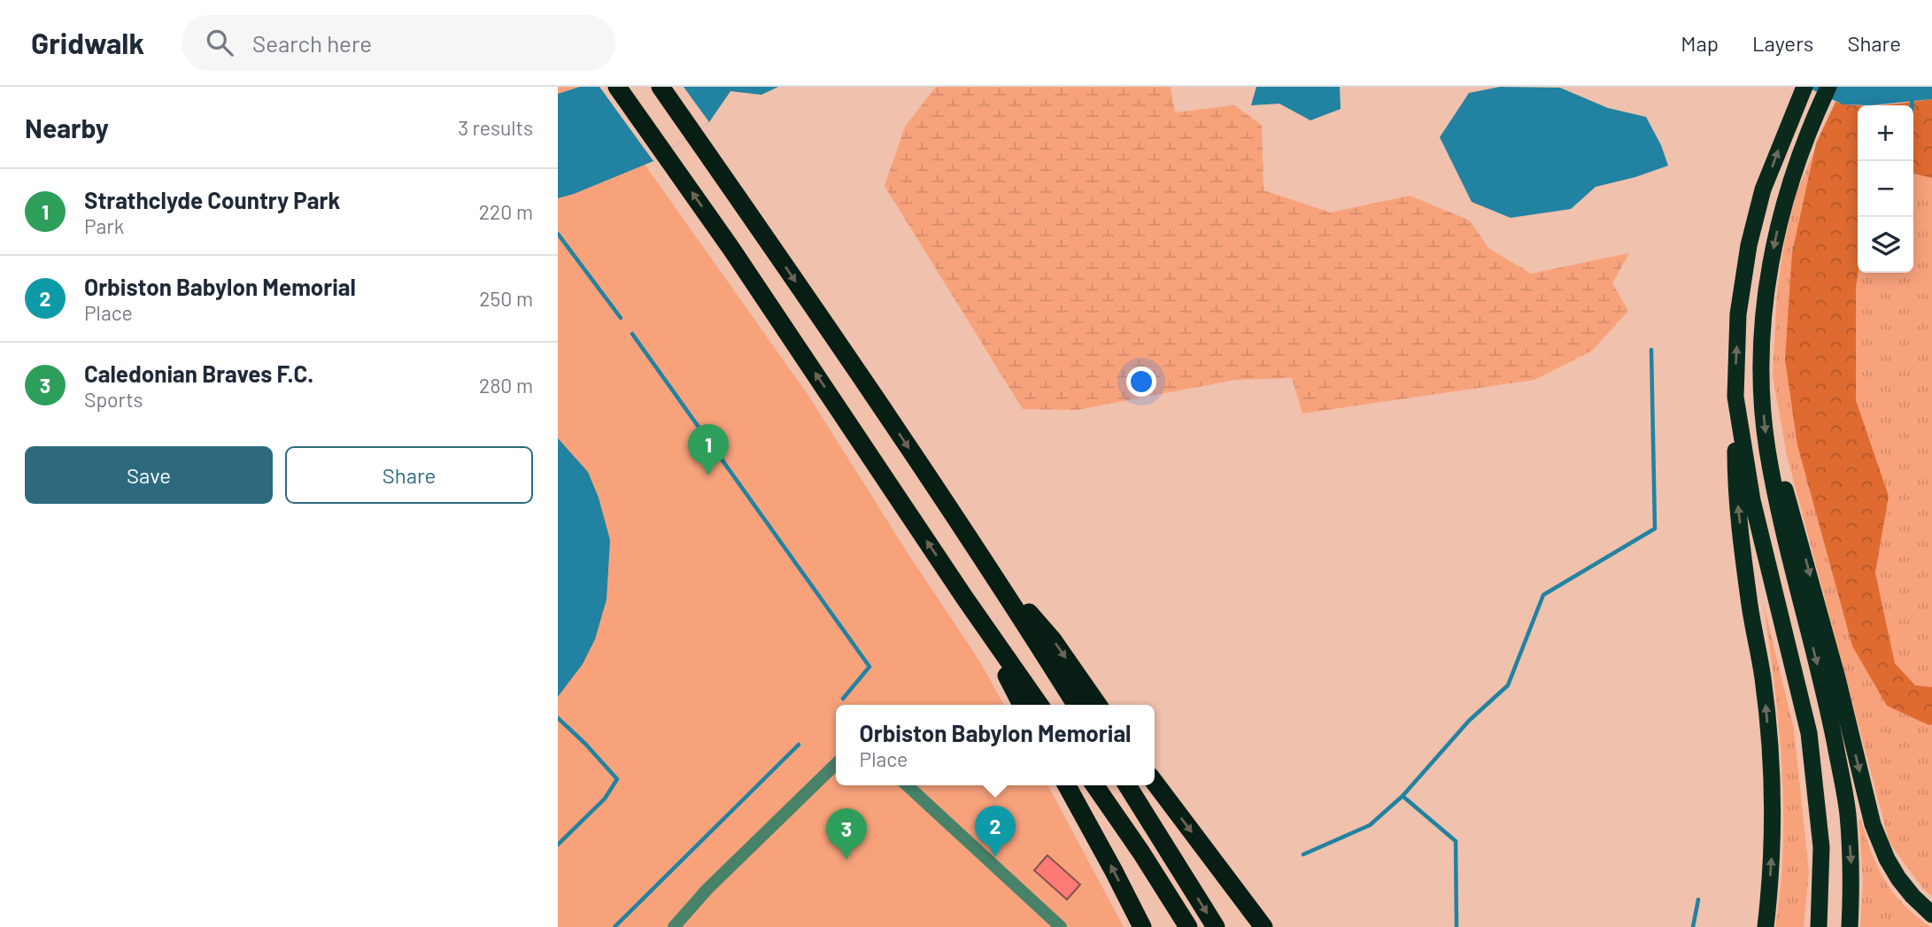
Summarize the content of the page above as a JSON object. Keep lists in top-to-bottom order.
{
  "page": {
    "header": "Gridwalk",
    "search": "Search here",
    "nav": ["Map", "Layers", "Share"],
    "heading": ["Nearby", "3 results"],
    "map_buttons": ["+", "−"],
    "list": [
      {
        "mark": "1",
        "name": "Strathclyde Country Park",
        "note": "Park",
        "value": "220 m"
      },
      {
        "mark": "2",
        "name": "Orbiston Babylon Memorial",
        "note": "Place",
        "value": "250 m"
      },
      {
        "mark": "3",
        "name": "Caledonian Braves F.C.",
        "note": "Sports",
        "value": "280 m"
      }
    ],
    "pins": ["1", "2", "3"],
    "buttons": ["Save", "Share"],
    "popup": ["Orbiston Babylon Memorial", "Place"]
  }
}
